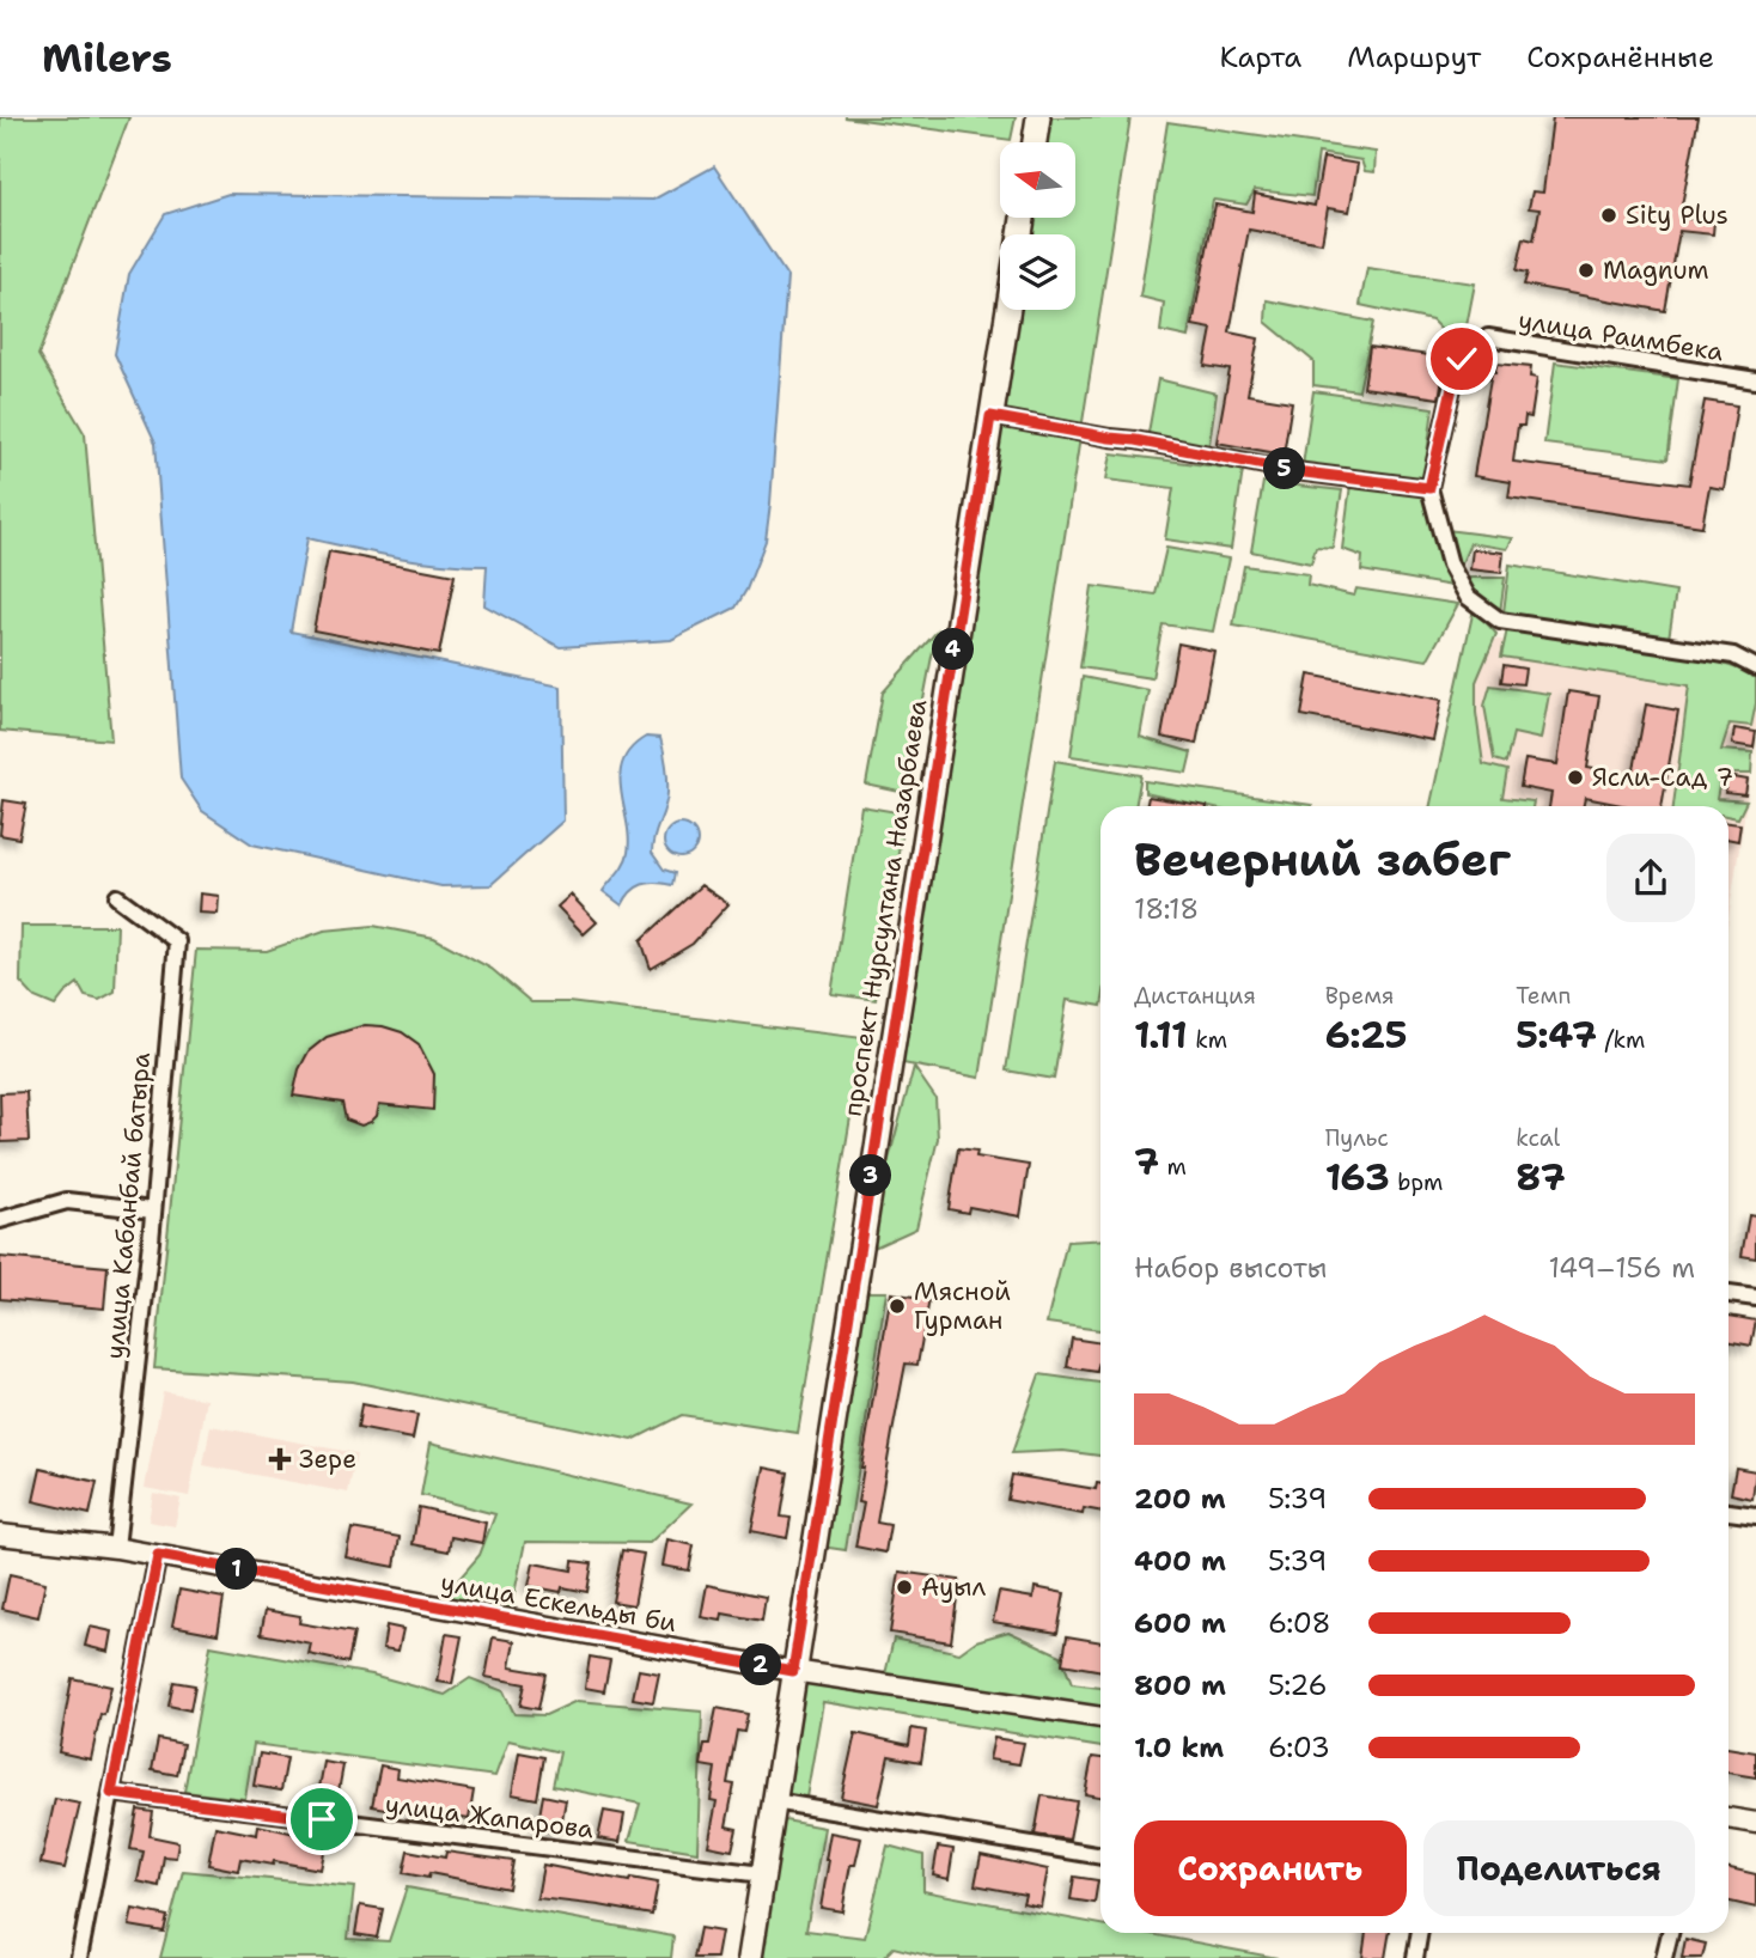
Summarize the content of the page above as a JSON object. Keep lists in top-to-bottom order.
{
  "streets": {
    "main road": ["проспект Нурсултана Назарбаева"],
    "street": [
      "улица Раимбека",
      "улица Кабанбай батыра",
      "улица Ескельды би",
      "улица Жапарова"
    ]
  },
  "crossings": [
    ["проспект Нурсултана Назарбаева", "улица Ескельды би"],
    ["проспект Нурсултана Назарбаева", "улица Жапарова"],
    ["улица Кабанбай батыра", "улица Ескельды би"]
  ],
  "places": {
    "other": [
      "Sity Plus",
      "Magnum",
      "Ясли-Сад 7",
      "Мясной Гурман",
      "Ауыл"
    ],
    "health": ["Зере"]
  },
  "north": "left",
  "page": {
    "header": "Milers",
    "nav": ["Карта", "Маршрут", "Сохранённые"],
    "pins": [
      "5",
      "4",
      "3",
      "1",
      "2"
    ],
    "heading": ["Вечерний забег", "18:18"],
    "stats": [
      ["Дистанция", "1.11 km"],
      ["Время", "6:25"],
      ["Темп", "5:47 /km"],
      ["7 m"],
      ["Пульс", "163 bpm"],
      ["kcal", "87"]
    ],
    "chart": ["Набор высоты", "149–156 m"],
    "list": [
      {
        "name": "200 m",
        "note": "5:39"
      },
      {
        "name": "400 m",
        "note": "5:39"
      },
      {
        "name": "600 m",
        "note": "6:08"
      },
      {
        "name": "800 m",
        "note": "5:26"
      },
      {
        "name": "1.0 km",
        "note": "6:03"
      }
    ],
    "buttons": ["Сохранить", "Поделиться"]
  }
}
